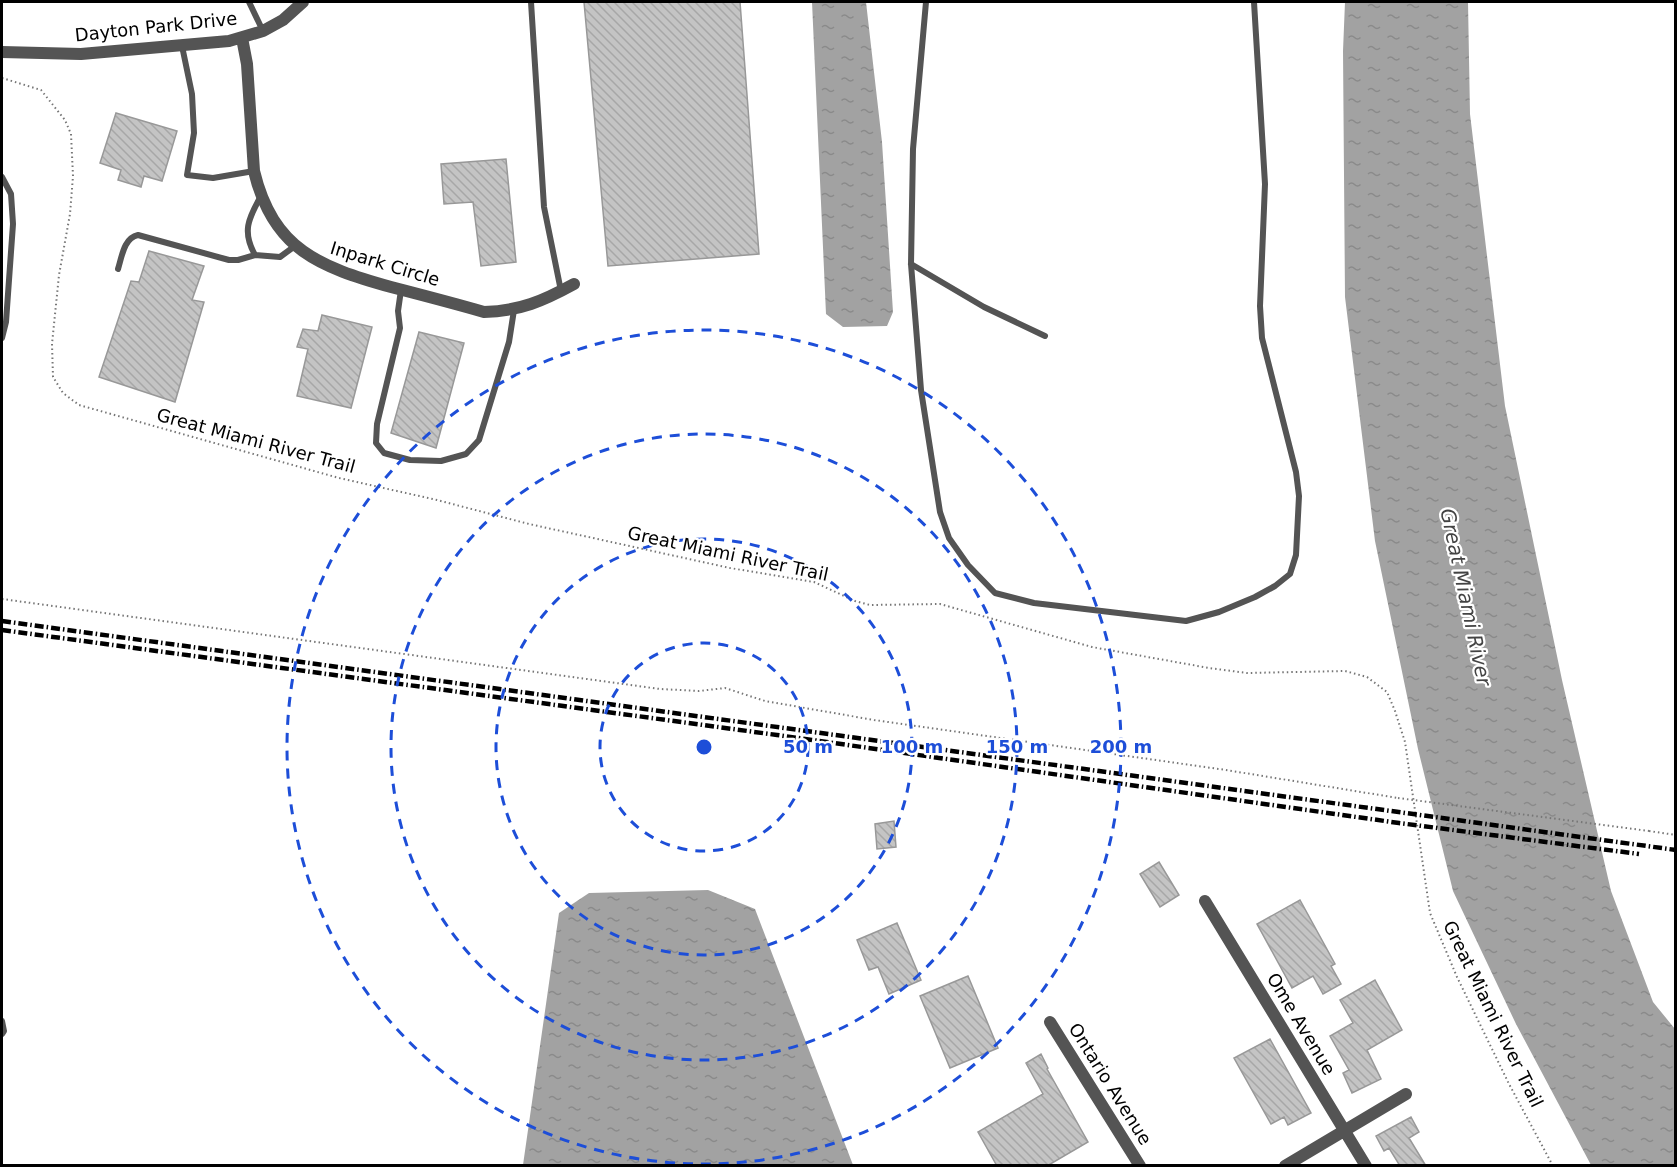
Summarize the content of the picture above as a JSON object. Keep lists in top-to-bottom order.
{
  "streets": {
    "street": [
      "Dayton Park Drive",
      "Inpark Circle",
      "Ome Avenue",
      "Ontario Avenue"
    ],
    "path": ["Great Miami River Trail"]
  },
  "crossings": [
    ["Dayton Park Drive", "Inpark Circle"]
  ],
  "water": ["Great Miami River"],
  "rings": [
    "50 m",
    "100 m",
    "150 m",
    "200 m"
  ]
}
